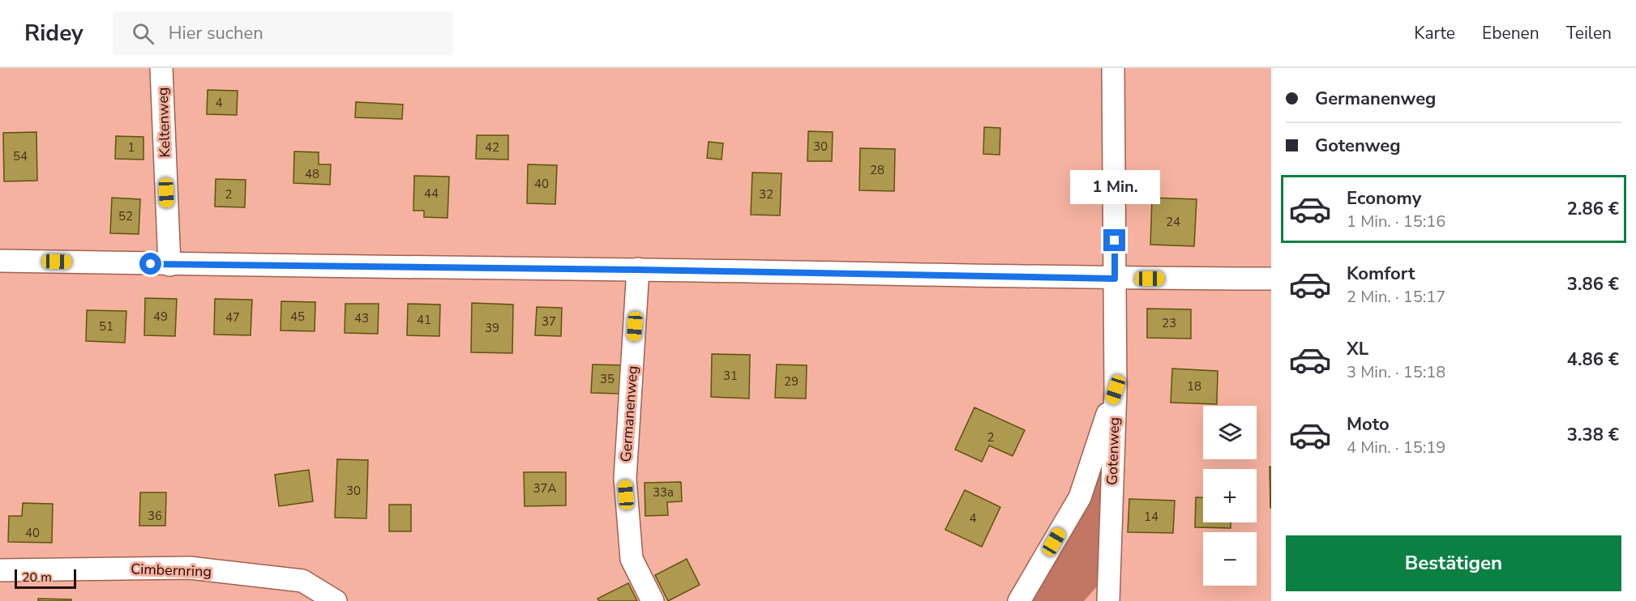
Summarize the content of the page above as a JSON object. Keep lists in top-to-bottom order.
{
  "streets": {
    "street": [
      "Keltenweg",
      "Germanenweg",
      "Gotenweg",
      "Cimbernring"
    ]
  },
  "house_numbers": [
    "4",
    "30",
    "1",
    "42",
    "54",
    "28",
    "48",
    "40",
    "44",
    "2",
    "32",
    "52",
    "24",
    "49",
    "45",
    "47",
    "43",
    "41",
    "37",
    "23",
    "51",
    "39",
    "31",
    "35",
    "29",
    "18",
    "2",
    "37A",
    "30",
    "33a",
    "36",
    "14",
    "4",
    "40"
  ],
  "scale_bar": "20 m",
  "page": {
    "header": "Ridey",
    "search": "Hier suchen",
    "nav": ["Karte", "Ebenen", "Teilen"],
    "banner": ["Germanenweg", "Gotenweg"],
    "bubble": "1 Min.",
    "list": [
      {
        "name": "Economy",
        "note": "1 Min. · 15:16",
        "value": "2.86 €"
      },
      {
        "name": "Komfort",
        "note": "2 Min. · 15:17",
        "value": "3.86 €"
      },
      {
        "name": "XL",
        "note": "3 Min. · 15:18",
        "value": "4.86 €"
      },
      {
        "name": "Moto",
        "note": "4 Min. · 15:19",
        "value": "3.38 €"
      }
    ],
    "map_buttons": ["+", "−"],
    "buttons": "Bestätigen",
    "scale": "20 m"
  }
}
